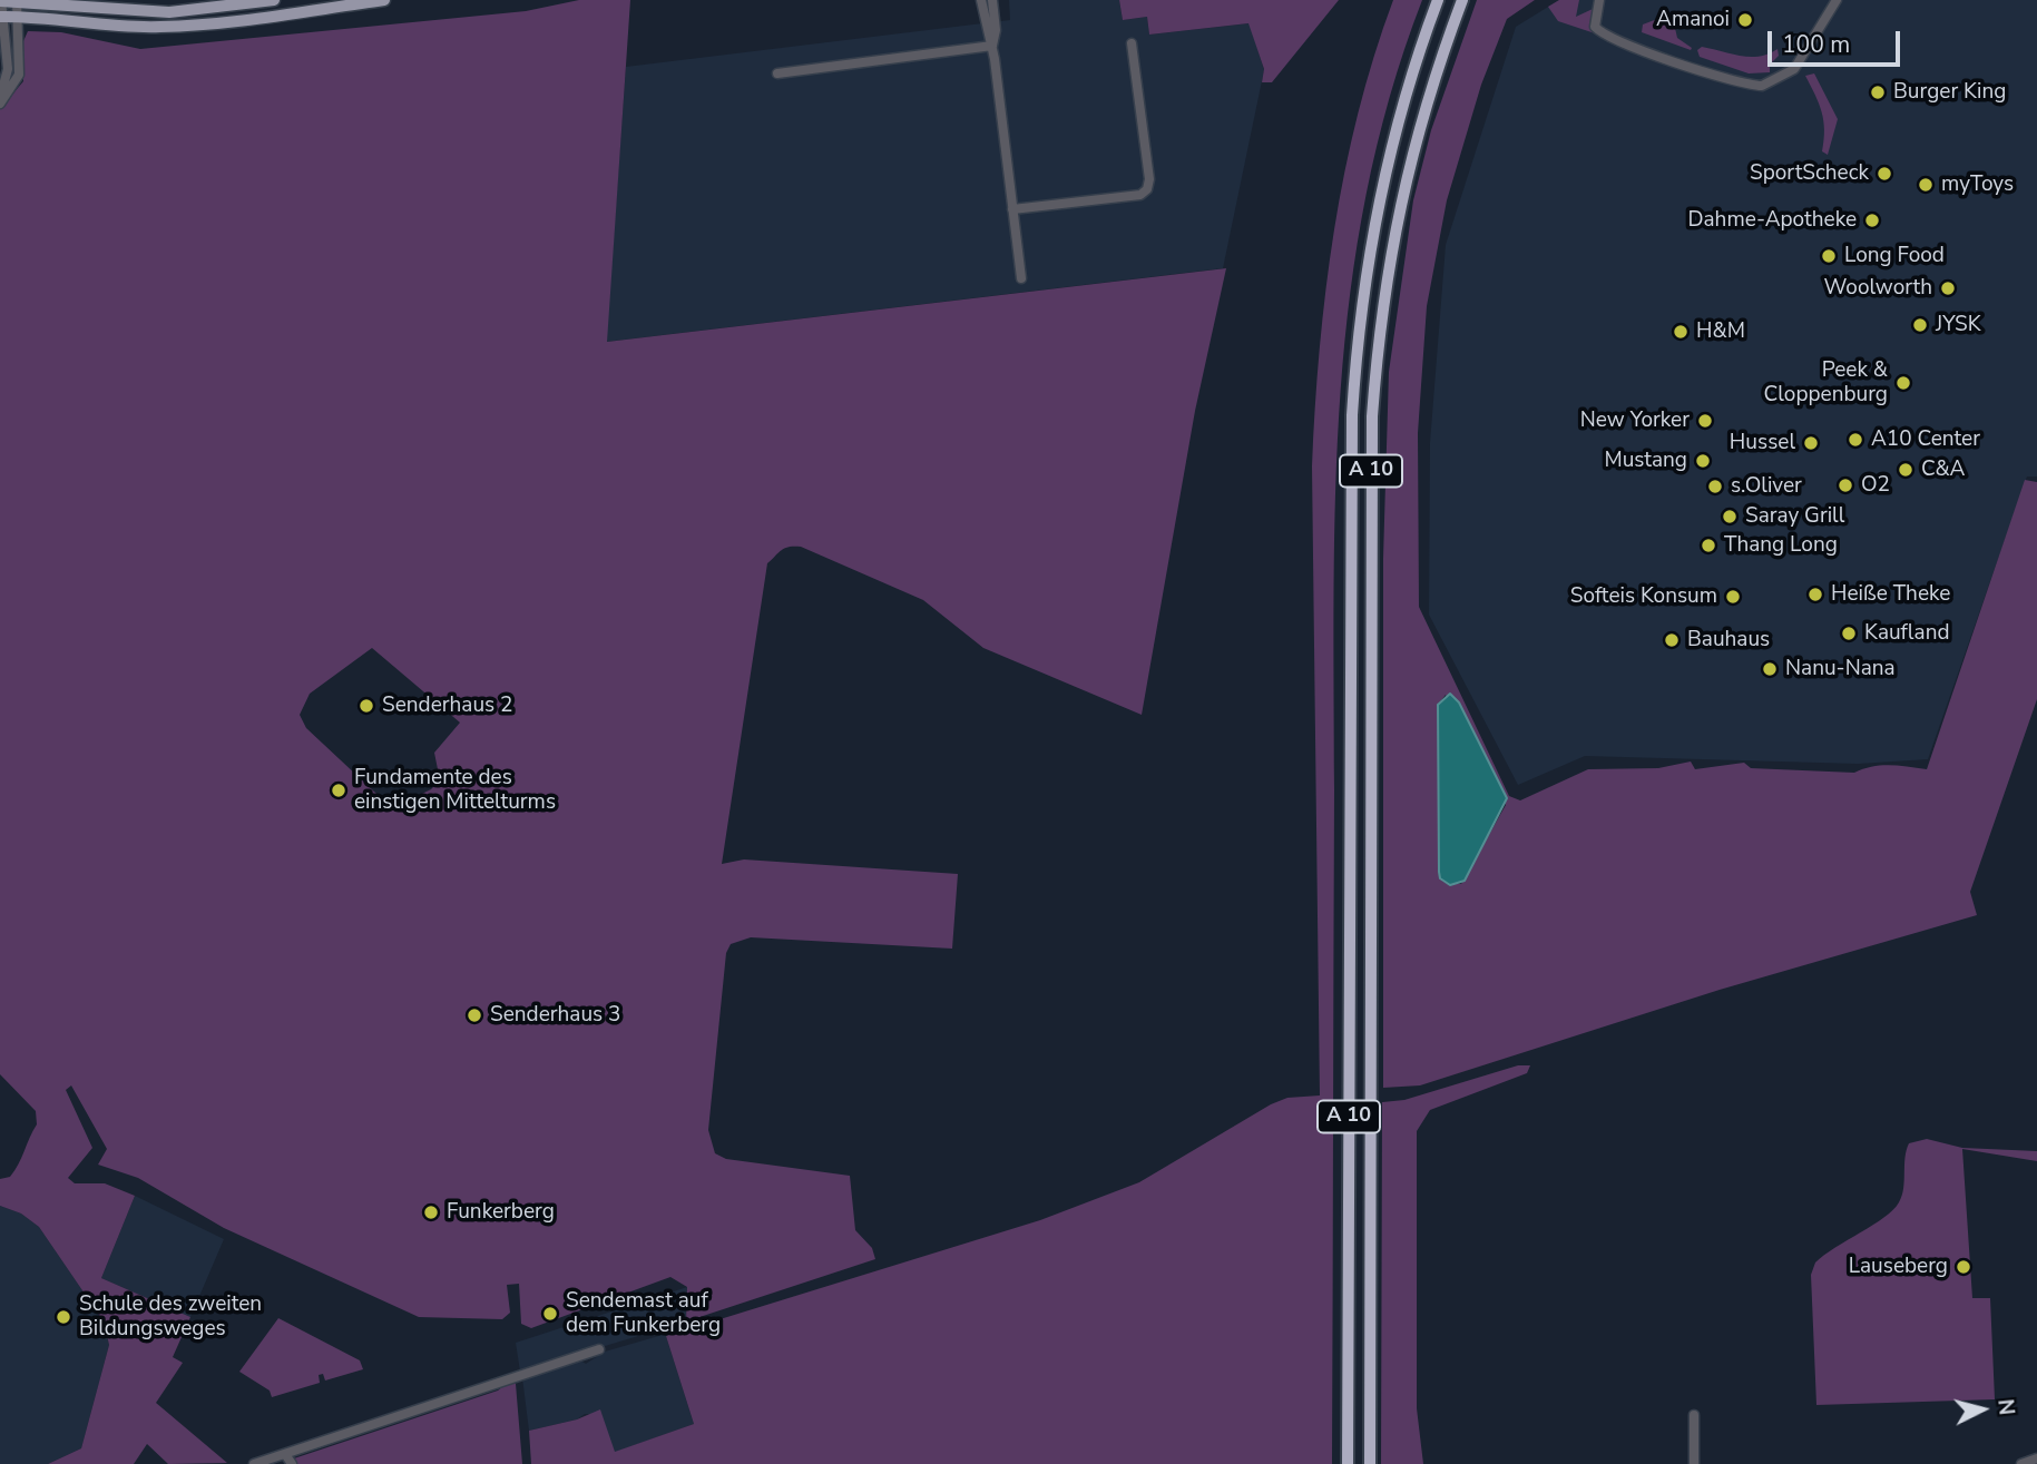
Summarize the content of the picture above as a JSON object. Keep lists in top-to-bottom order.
{
  "streets": {
    "highway": ["A 10"]
  },
  "places": [
    "Amanoi",
    "Burger King",
    "SportScheck",
    "myToys",
    "Dahme-Apotheke",
    "Long Food",
    "Woolworth",
    "JYSK",
    "H&M",
    "Peek & Cloppenburg",
    "New Yorker",
    "A10 Center",
    "Hussel",
    "Mustang",
    "C&A",
    "O2",
    "s.Oliver",
    "Saray Grill",
    "Thang Long",
    "Heiße Theke",
    "Softeis Konsum",
    "Kaufland",
    "Bauhaus",
    "Nanu-Nana",
    "Senderhaus 2",
    "Fundamente des einstigen Mittelturms",
    "Senderhaus 3",
    "Funkerberg",
    "Lauseberg",
    "Sendemast auf dem Funkerberg",
    "Schule des zweiten Bildungsweges"
  ],
  "scale_bar": "100 m",
  "north": "right"
}
